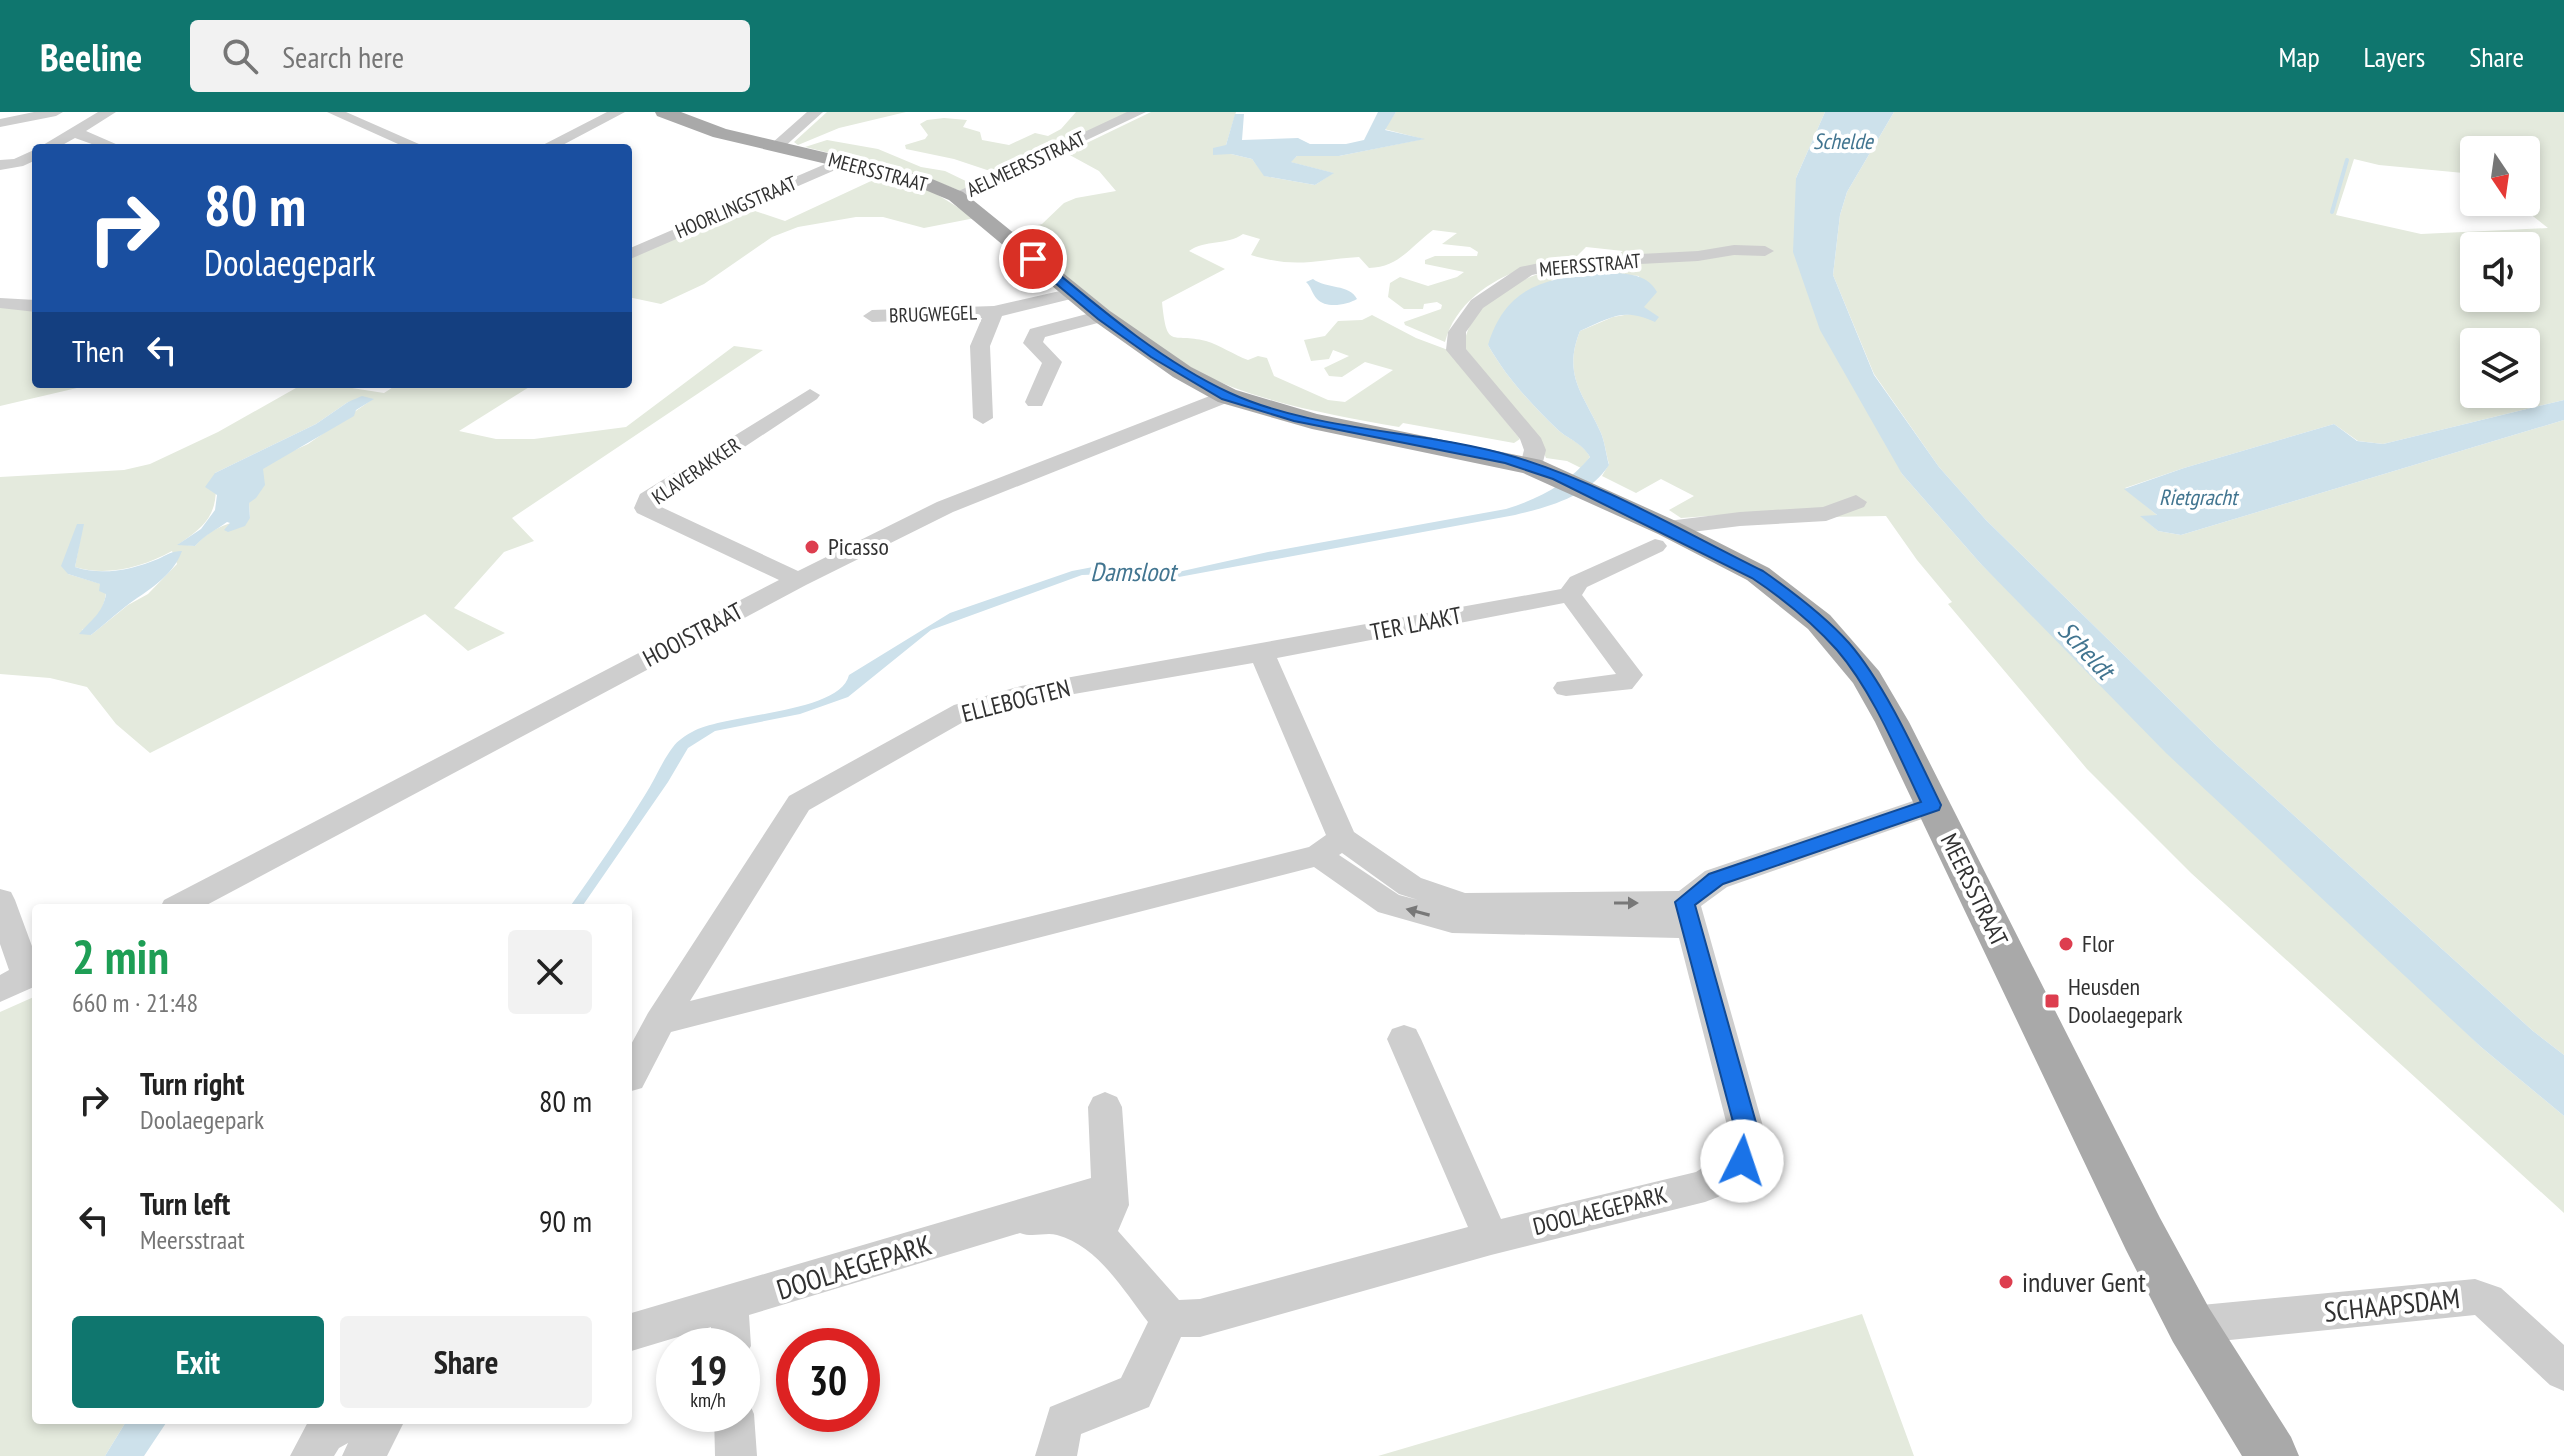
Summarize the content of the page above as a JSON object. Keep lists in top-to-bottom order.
{
  "streets": {
    "main road": ["MEERSSTRAAT"],
    "street": [
      "AELMEERSSTRAAT",
      "HOORLINGSTRAAT",
      "BRUGWEGEL",
      "KLAVERAKKER",
      "TER LAAKT",
      "HOOISTRAAT",
      "ELLEBOGTEN",
      "DOOLAEGEPARK",
      "SCHAAPSDAM"
    ]
  },
  "crossings": [
    ["AELMEERSSTRAAT", "MEERSSTRAAT"],
    ["MEERSSTRAAT", "HOORLINGSTRAAT"],
    ["MEERSSTRAAT", "BRUGWEGEL"],
    ["MEERSSTRAAT", "TER LAAKT"],
    ["MEERSSTRAAT", "HOOISTRAAT"],
    ["MEERSSTRAAT", "SCHAAPSDAM"],
    ["KLAVERAKKER", "HOOISTRAAT"],
    ["TER LAAKT", "ELLEBOGTEN"]
  ],
  "water": [
    "Schelde",
    "Rietgracht",
    "Damsloot",
    "Scheldt"
  ],
  "places": {
    "other": ["Picasso", "Flor", "induver Gent"],
    "transit": ["Heusden Doolaegepark"]
  },
  "north": "bottom",
  "page": {
    "header": "Beeline",
    "search": "Search here",
    "nav": ["Map", "Layers", "Share"],
    "turn": ["80 m", "Doolaegepark"],
    "then": "Then",
    "heading": ["2 min", "660 m · 21:48"],
    "list": [
      {
        "name": "Turn right",
        "note": "Doolaegepark",
        "value": "80 m"
      },
      {
        "name": "Turn left",
        "note": "Meersstraat",
        "value": "90 m"
      }
    ],
    "buttons": ["Exit", "Share"],
    "speed": "19 km/h",
    "limit": "30"
  }
}
